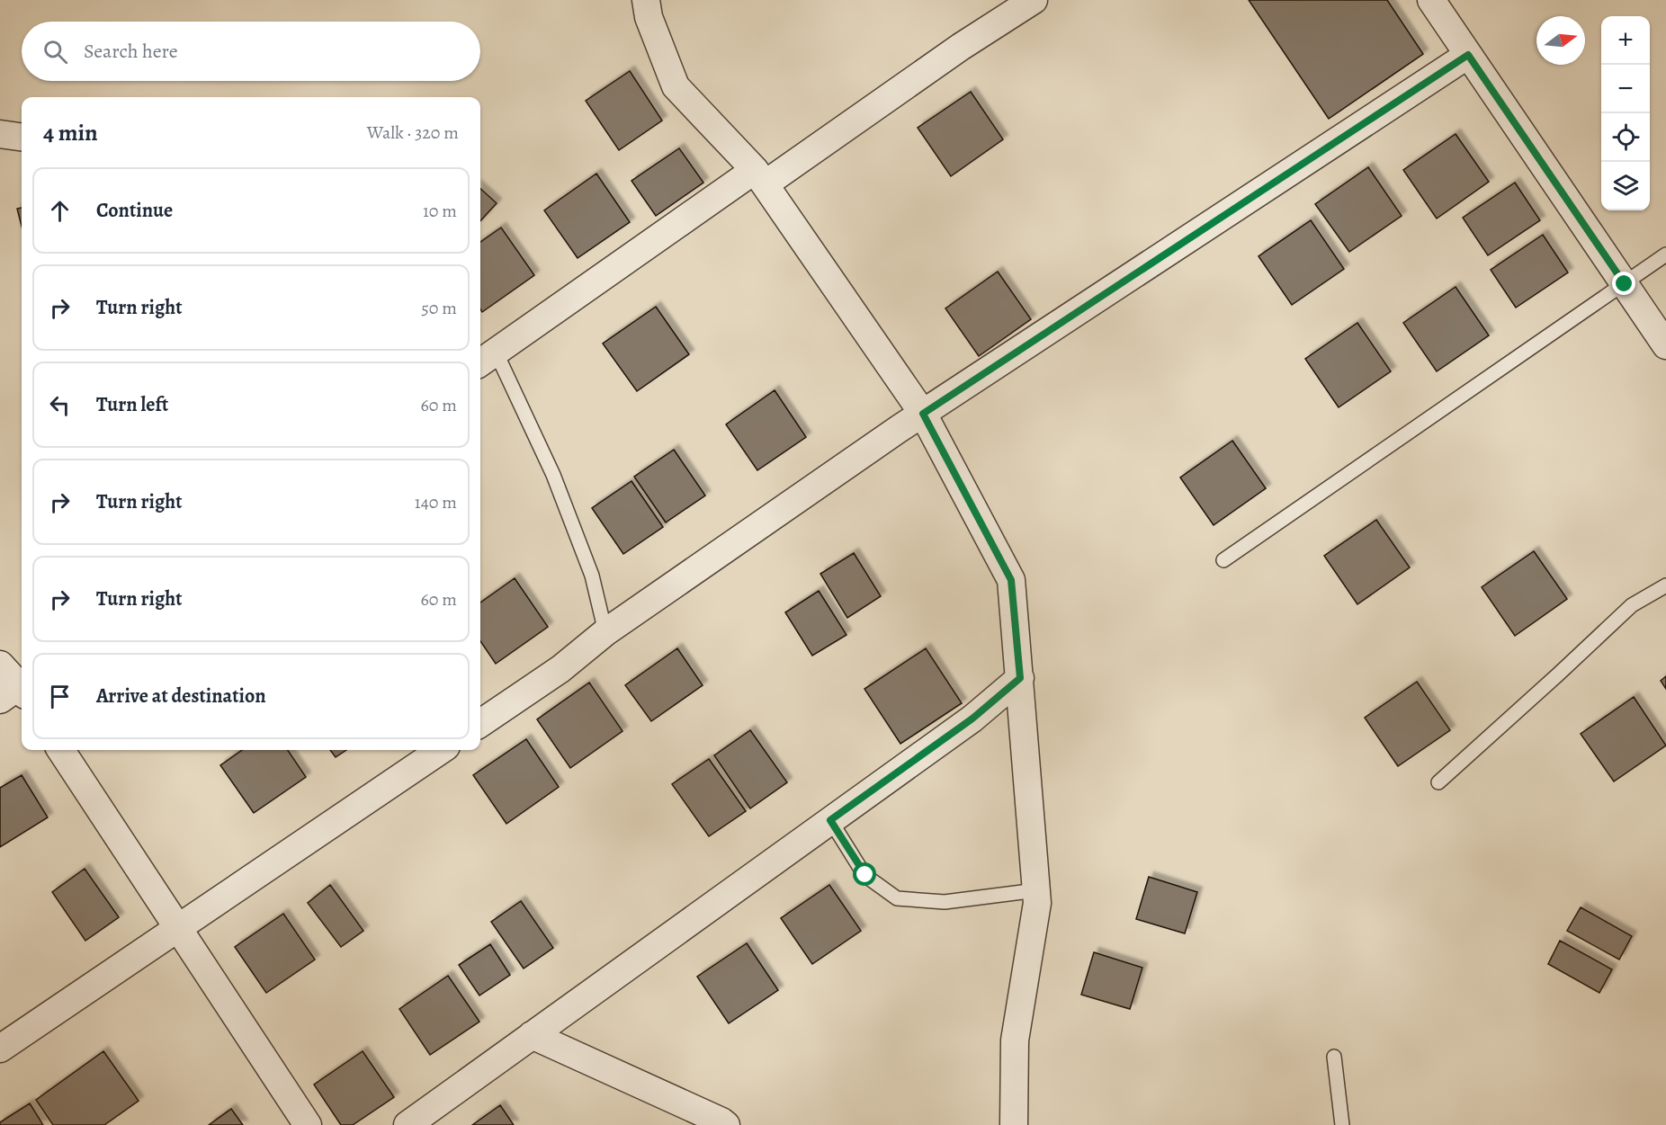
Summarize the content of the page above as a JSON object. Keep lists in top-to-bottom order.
{
  "north": "right",
  "page": {
    "map_buttons": ["+", "−"],
    "search": "Search here",
    "heading": ["4 min", "Walk · 320 m"],
    "list": [
      ["Continue", "10 m"],
      ["Turn right", "50 m"],
      ["Turn left", "60 m"],
      ["Turn right", "140 m"],
      ["Turn right", "60 m"],
      "Arrive at destination"
    ]
  }
}
